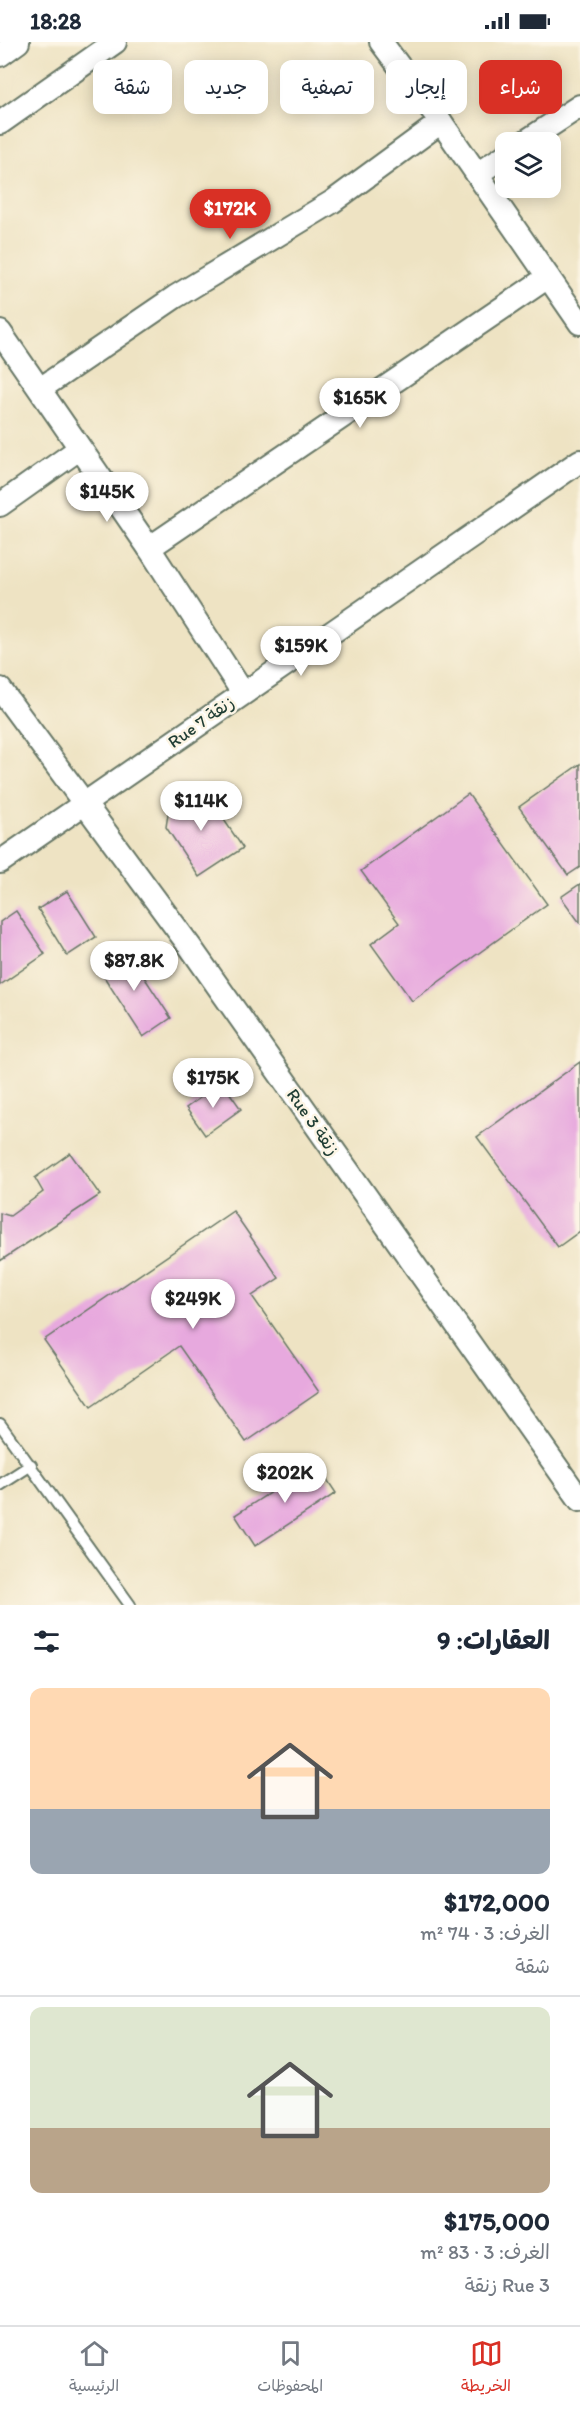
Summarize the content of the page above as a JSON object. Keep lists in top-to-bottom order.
{
  "streets": {
    "street": ["Rue 7 زنقة", "Rue 3 زنقة"]
  },
  "crossings": [
    ["Rue 7 زنقة", "Rue 3 زنقة"]
  ],
  "page": {
    "status": "18:28",
    "chip": [
      "شراء",
      "إيجار",
      "تصفية",
      "جديد",
      "شقة"
    ],
    "price": [
      "$172K",
      "$165K",
      "$145K",
      "$159K",
      "$114K",
      "$87.8K",
      "$175K",
      "$249K",
      "$202K"
    ],
    "heading": "العقارات: 9",
    "list": [
      {
        "name": "$172,000",
        "note": "الغرف: 3 · 74 m² · شقة"
      },
      {
        "name": "$175,000",
        "note": "الغرف: 3 · 83 m² · Rue 3 زنقة"
      }
    ],
    "tabs": ["الخريطة", "المحفوظات", "الرئيسية"]
  }
}
